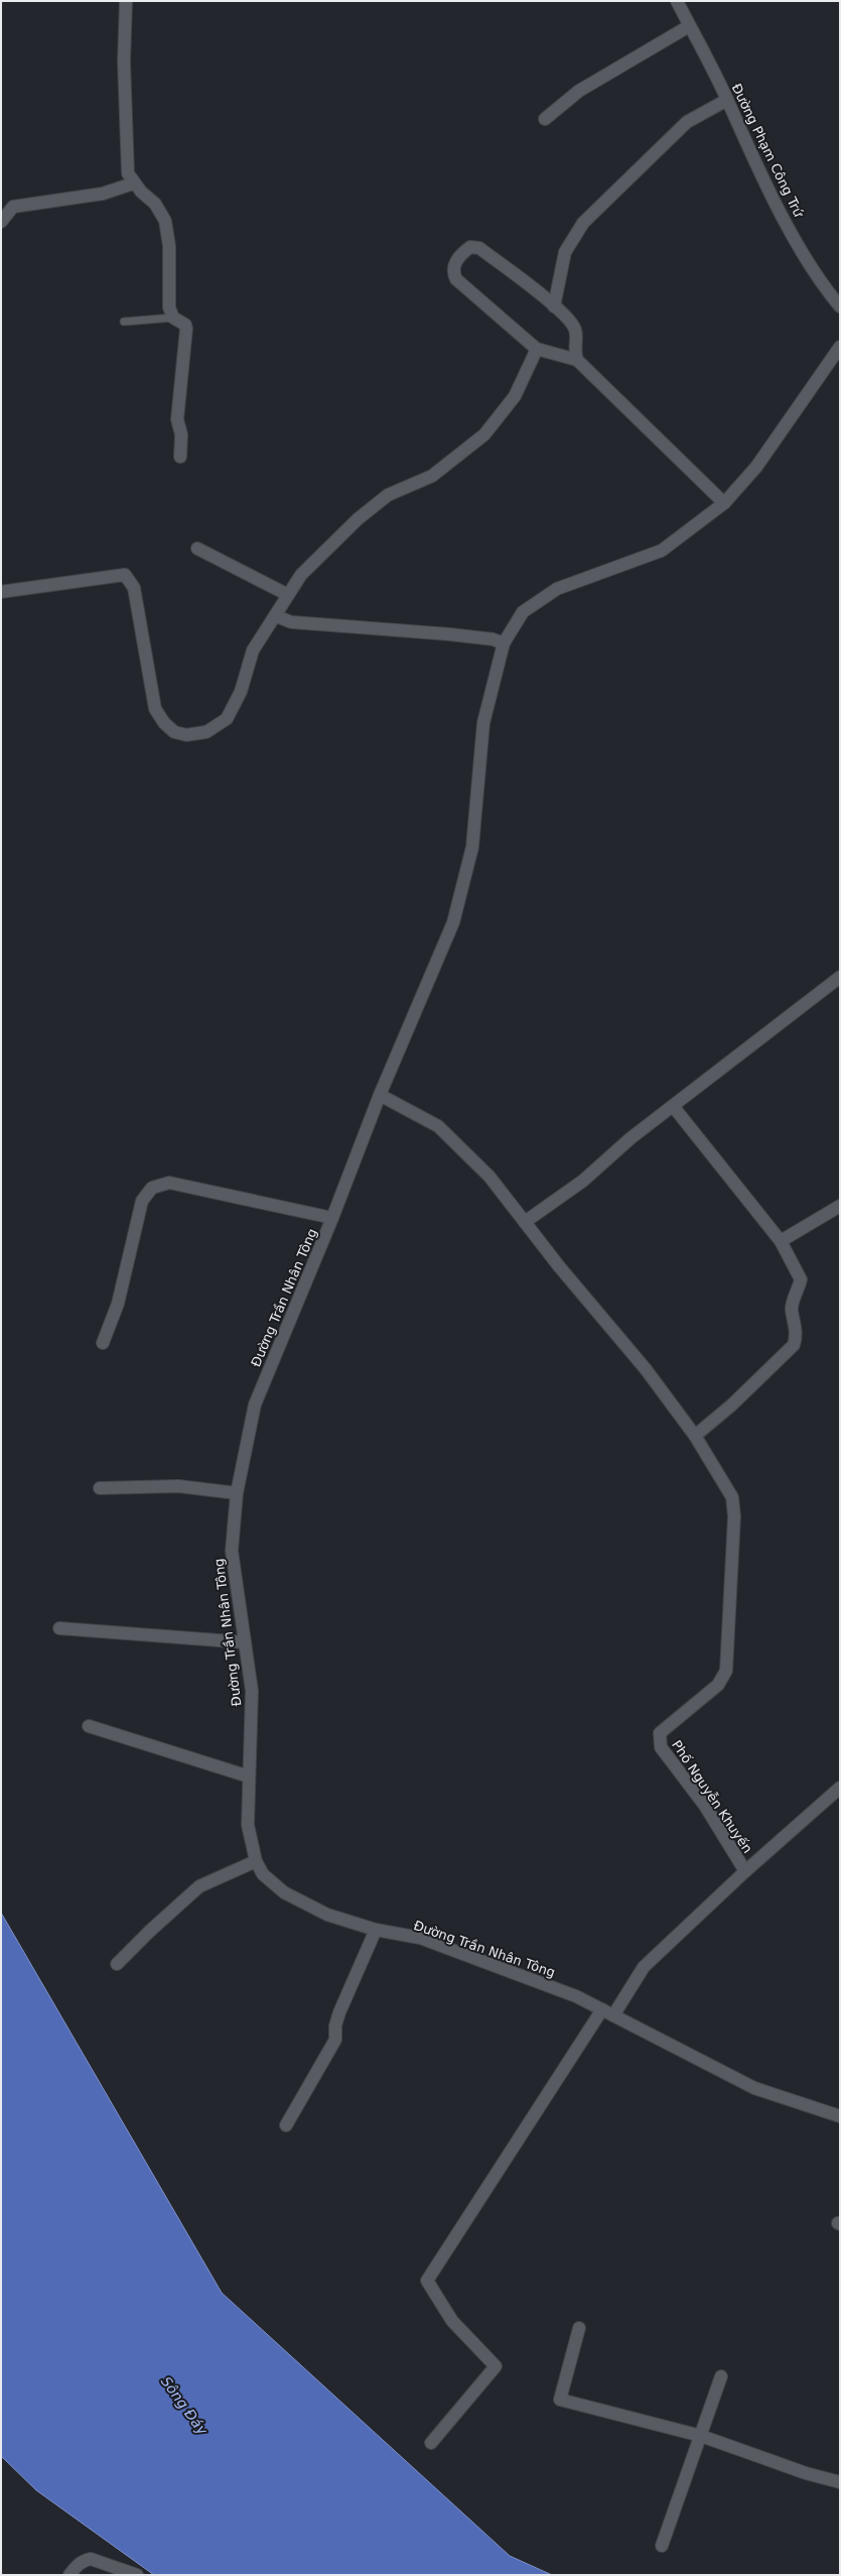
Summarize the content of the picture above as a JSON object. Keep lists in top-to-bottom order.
{
  "streets": {
    "street": ["Đường Phạm Công Trứ", "Đường Trần Nhân Tông", "Phố Nguyễn Khuyến"]
  },
  "crossings": [
    ["Đường Trần Nhân Tông", "Phố Nguyễn Khuyến"]
  ],
  "water": ["Sông Đáy"]
}
